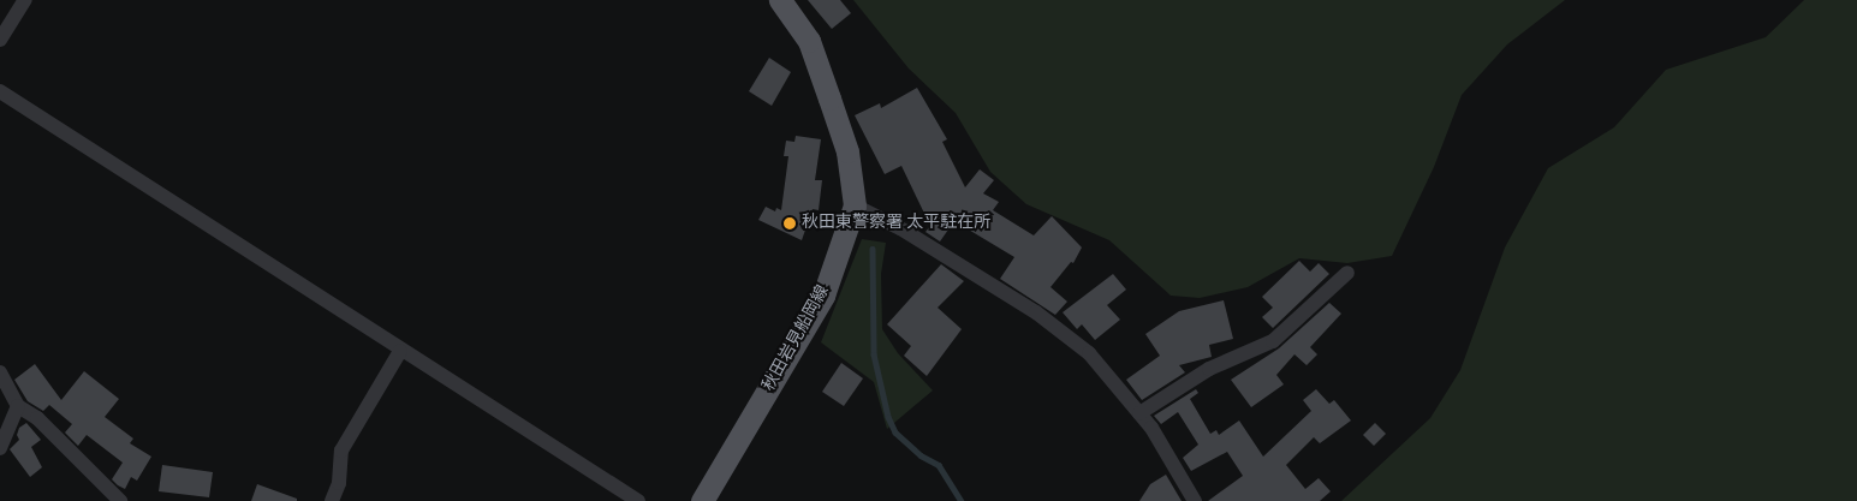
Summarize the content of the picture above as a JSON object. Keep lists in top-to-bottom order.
{
  "streets": {
    "main road": ["秋田岩見船岡線"]
  },
  "places": ["秋田東警察署 太平駐在所"]
}
